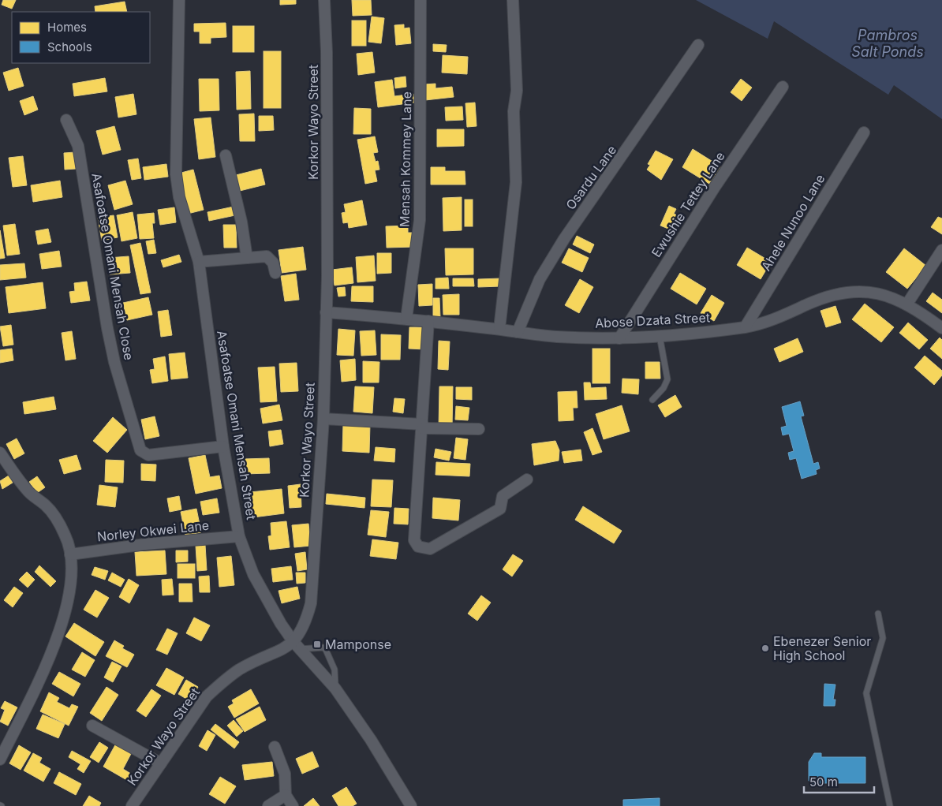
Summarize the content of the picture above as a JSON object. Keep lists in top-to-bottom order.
{
  "streets": {
    "street": [
      "Korkor Wayo Street",
      "Mensah Kommey Lane",
      "Osardu Lane",
      "Ewushie Tettey Lane",
      "Ahele Nunoo Lane",
      "Asafoatse Omani Mensah Close",
      "Abose Dzata Street",
      "Asafoatse Omani Mensah Street",
      "Norley Okwei Lane"
    ]
  },
  "crossings": [
    ["Korkor Wayo Street", "Abose Dzata Street"],
    ["Korkor Wayo Street", "Asafoatse Omani Mensah Street"],
    ["Mensah Kommey Lane", "Abose Dzata Street"],
    ["Osardu Lane", "Abose Dzata Street"],
    ["Ewushie Tettey Lane", "Abose Dzata Street"],
    ["Ahele Nunoo Lane", "Abose Dzata Street"],
    ["Asafoatse Omani Mensah Close", "Asafoatse Omani Mensah Street"],
    ["Asafoatse Omani Mensah Street", "Norley Okwei Lane"]
  ],
  "water": ["Pambros Salt Ponds"],
  "places": {
    "transit": ["Mamponse"],
    "other": ["Ebenezer Senior High School"]
  },
  "legend": ["Homes", "Schools"],
  "scale_bar": "50 m"
}
